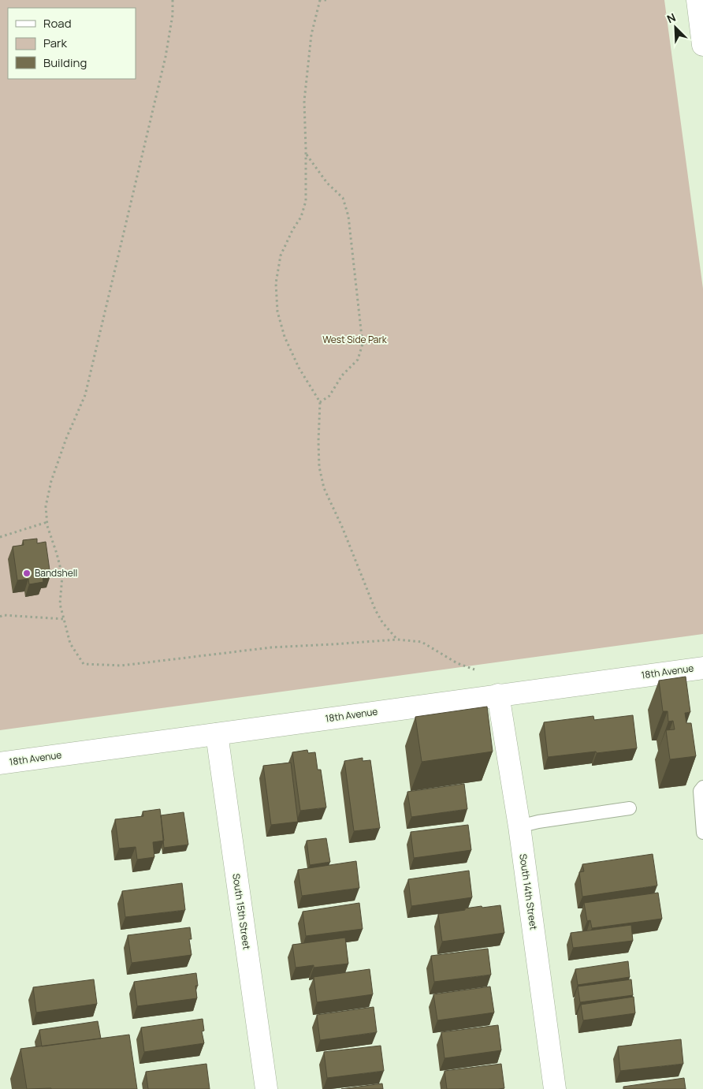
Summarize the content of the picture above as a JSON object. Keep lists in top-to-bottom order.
{
  "streets": {
    "street": ["18th Avenue", "South 14th Street", "South 15th Street"]
  },
  "crossings": [
    ["18th Avenue", "South 14th Street"],
    ["18th Avenue", "South 15th Street"]
  ],
  "parks": ["West Side Park"],
  "places": ["Bandshell"],
  "legend": ["Road", "Park", "Building"],
  "north": "top left"
}
